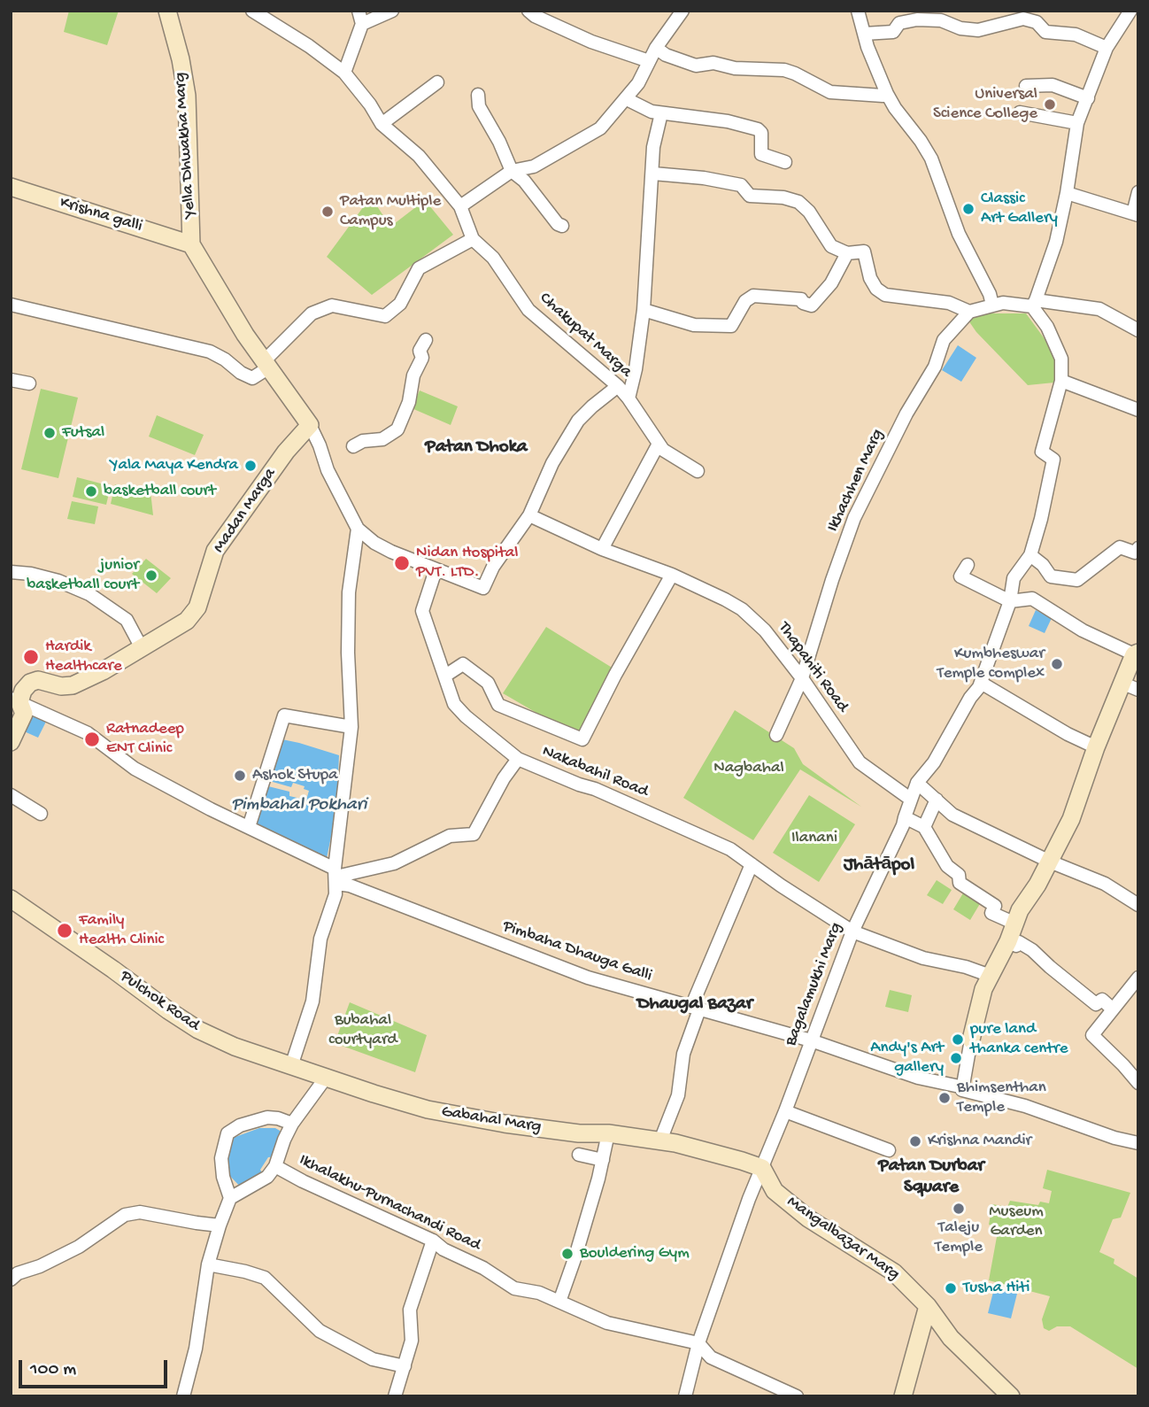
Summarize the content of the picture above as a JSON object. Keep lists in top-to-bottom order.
{
  "streets": {
    "street": [
      "Yella Dhwakha Marg",
      "Krishna galli",
      "Chakupat Marga",
      "Ikhachhen Marg",
      "Madan Marga",
      "Thapahiti Road",
      "Nakabahil Road",
      "Pimbaha Dhauga Galli",
      "Bagalamukhi Marg",
      "Pulchok Road",
      "Gabahal Marg",
      "Ikhalakhu-Purnachandi Road",
      "Mangalbazar Marg"
    ]
  },
  "crossings": [
    ["Yella Dhwakha Marg", "Krishna galli"],
    ["Ikhachhen Marg", "Thapahiti Road"],
    ["Madan Marga", "Pimbaha Dhauga Galli"],
    ["Thapahiti Road", "Bagalamukhi Marg"],
    ["Nakabahil Road", "Bagalamukhi Marg"],
    ["Pimbaha Dhauga Galli", "Bagalamukhi Marg"],
    ["Bagalamukhi Marg", "Gabahal Marg"],
    ["Bagalamukhi Marg", "Ikhalakhu-Purnachandi Road"],
    ["Bagalamukhi Marg", "Mangalbazar Marg"],
    ["Pulchok Road", "Gabahal Marg"],
    ["Gabahal Marg", "Mangalbazar Marg"]
  ],
  "districts": [
    "Patan Dhoka",
    "Jhātāpol",
    "Dhaugal Bazar",
    "Patan Durbar Square"
  ],
  "water": ["Pimbahal Pokhari"],
  "parks": [
    "Nagbahal",
    "Ilanani",
    "Bubahal courtyard",
    "Museum Garden"
  ],
  "places": [
    "Universal Science College",
    "Classic Art Gallery",
    "Patan Multiple Campus",
    "Futsal",
    "Yala Maya Kendra",
    "basketball court",
    "Nidan Hospital PVT. LTD.",
    "junior basketball court",
    "Hardik Healthcare",
    "Kumbheswar Temple complex",
    "Ratnadeep ENT Clinic",
    "Ashok Stupa",
    "Family Health Clinic",
    "pure land thanka centre",
    "Andy's Art gallery",
    "Bhimsenthan Temple",
    "Krishna Mandir",
    "Taleju Temple",
    "Bouldering Gym",
    "Tusha Hiti"
  ],
  "scale_bar": "100 m"
}
